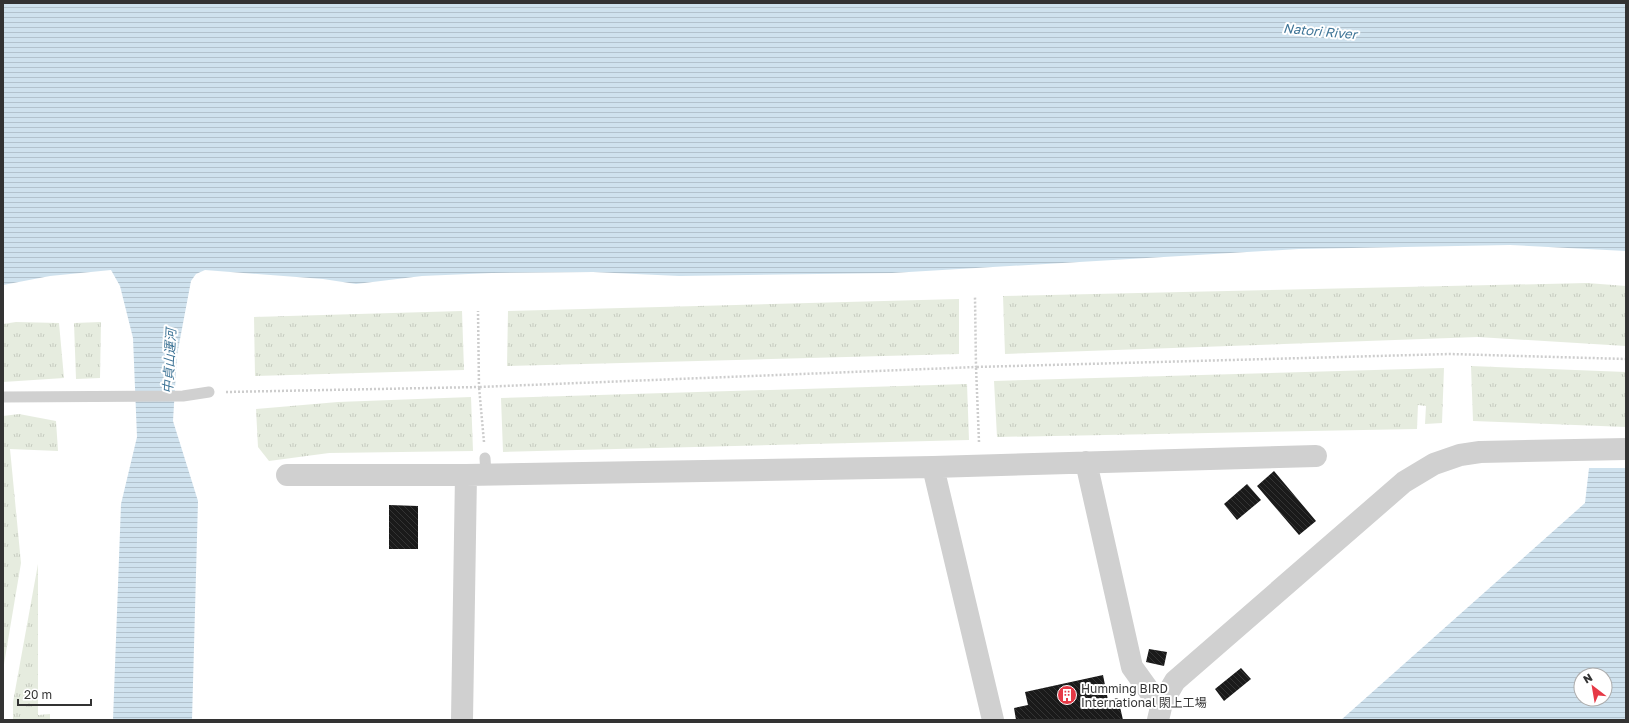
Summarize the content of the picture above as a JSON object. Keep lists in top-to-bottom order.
{
  "water": ["Natori River", "中貞山運河"],
  "places": {
    "building": ["Humming BIRD International 閖上工場"]
  },
  "scale_bar": "20 m",
  "north": "top left"
}
